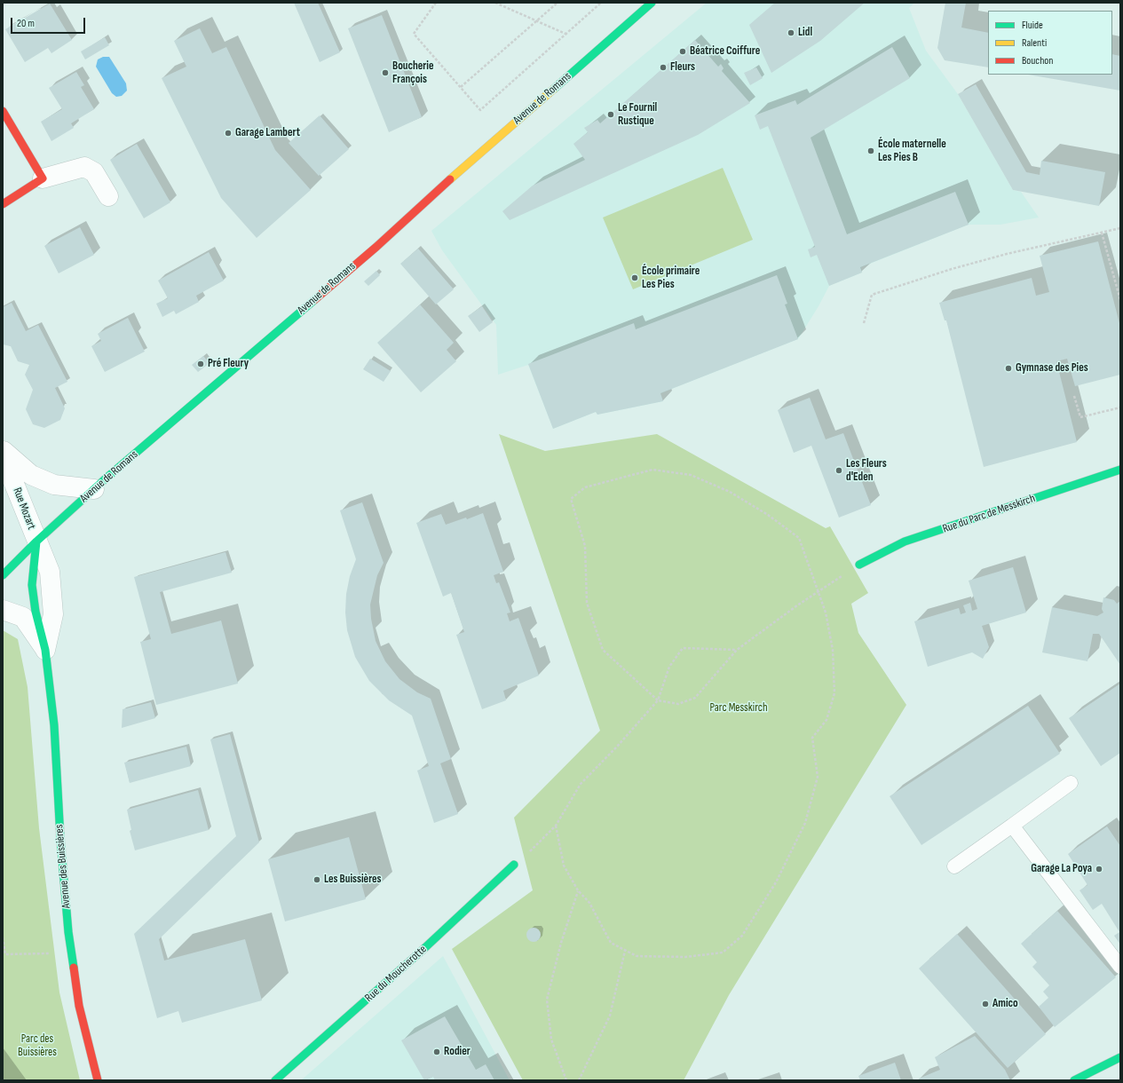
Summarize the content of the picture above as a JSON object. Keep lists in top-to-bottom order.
{
  "streets": {
    "street": [
      "Avenue de Romans",
      "Rue Mozart",
      "Rue du Parc de Messkirch",
      "Avenue des Buissières",
      "Rue du Moucherotte"
    ]
  },
  "crossings": [
    ["Avenue de Romans", "Rue Mozart"],
    ["Avenue de Romans", "Avenue des Buissières"],
    ["Rue Mozart", "Avenue des Buissières"]
  ],
  "parks": ["Parc Messkirch", "Parc des Buissières"],
  "places": [
    "Lidl",
    "Béatrice Coiffure",
    "Fleurs",
    "Boucherie François",
    "Le Fournil Rustique",
    "Garage Lambert",
    "École maternelle Les Pies B",
    "École primaire Les Pies",
    "Pré Fleury",
    "Gymnase des Pies",
    "Les Fleurs d'Eden",
    "Garage La Poya",
    "Les Buissières",
    "Amico",
    "Rodier"
  ],
  "legend": ["Fluide", "Ralenti", "Bouchon"],
  "scale_bar": "20 m"
}
